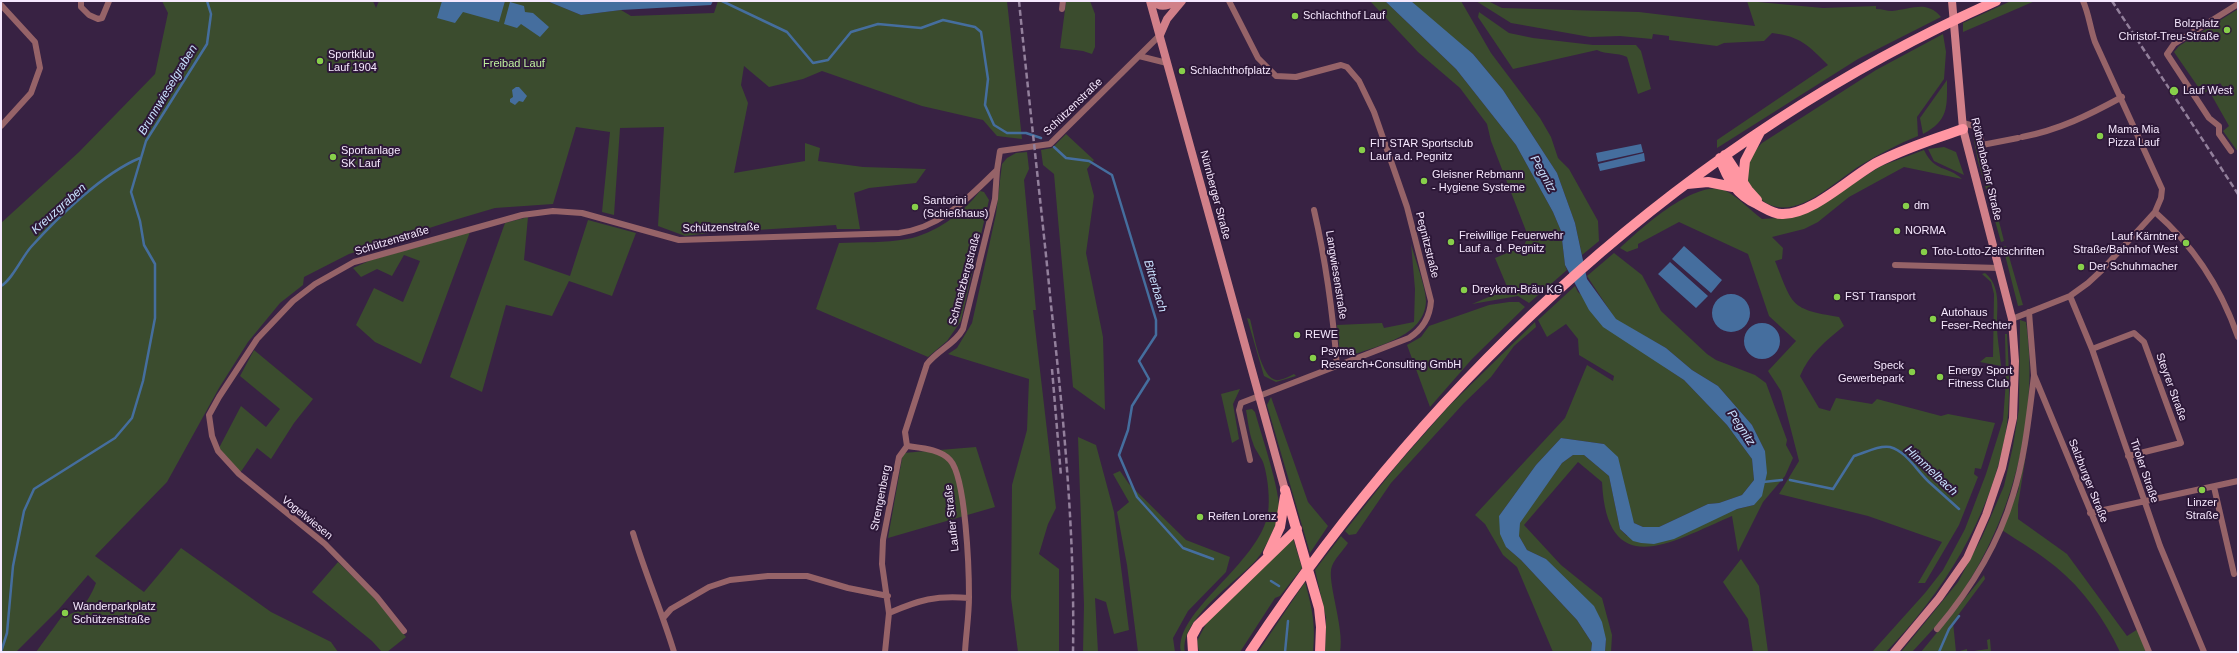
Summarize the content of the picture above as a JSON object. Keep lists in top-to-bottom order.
{
  "streets": {
    "main road": ["Röthenbacher Straße", "Nürnberger Straße"],
    "street": [
      "Schützenstraße",
      "Pegnitzstraße",
      "Langwiesenstraße",
      "Schmalzbergstraße",
      "Steyrer Straße",
      "Tiroler Straße",
      "Salzburger Straße",
      "Strengenberg",
      "Vogelwiesen",
      "Laufer Straße"
    ]
  },
  "crossings": [
    ["Schützenstraße", "Nürnberger Straße"],
    ["Schützenstraße", "Schmalzbergstraße"],
    ["Schützenstraße", "Vogelwiesen"],
    ["Nürnberger Straße", "Pegnitzstraße"],
    ["Pegnitzstraße", "Langwiesenstraße"],
    ["Schmalzbergstraße", "Strengenberg"],
    ["Steyrer Straße", "Tiroler Straße"],
    ["Strengenberg", "Laufer Straße"]
  ],
  "water": [
    "Brunnwieselgraben",
    "Pegnitz",
    "Kreuzgraben",
    "Bitterbach",
    "Himmelbach"
  ],
  "parks": ["Freibad Lauf"],
  "places": [
    "Schlachthof Lauf",
    "Bolzplatz Christof-Treu-Straße",
    "Sportklub Lauf 1904",
    "Schlachthofplatz",
    "Lauf West",
    "Mama Mia Pizza Lauf",
    "FIT STAR Sportsclub Lauf a.d. Pegnitz",
    "Sportanlage SK Lauf",
    "Gleisner Rebmann - Hygiene Systeme",
    "dm",
    "Santorini (Schießhaus)",
    "NORMA",
    "Freiwillige Feuerwehr Lauf a. d. Pegnitz",
    "Lauf Kärntner Straße/Bahnhof West",
    "Toto-Lotto-Zeitschriften",
    "Der Schuhmacher",
    "Dreykorn-Bräu KG",
    "FST Transport",
    "Autohaus Feser-Rechter",
    "REWE",
    "Psyma Research+Consulting GmbH",
    "Speck Gewerbepark",
    "Energy Sport Fitness Club",
    "Linzer Straße",
    "Reifen Lorenz",
    "Wanderparkplatz Schützenstraße"
  ]
}
